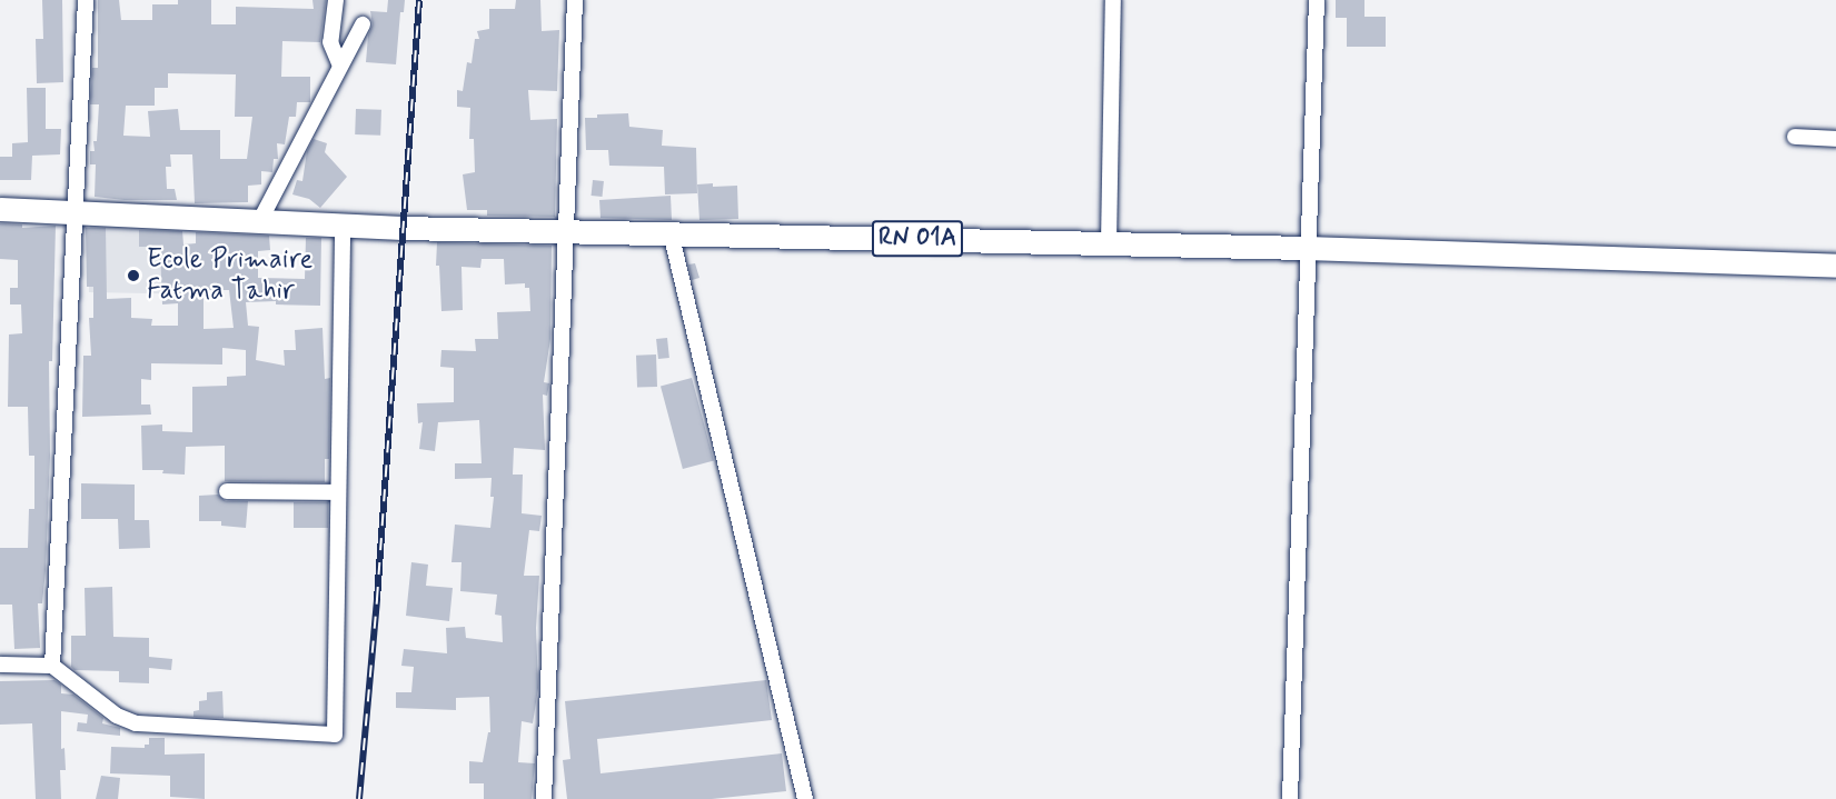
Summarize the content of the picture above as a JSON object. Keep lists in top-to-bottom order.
{
  "streets": {
    "main road": ["RN 01A"]
  },
  "places": ["Ecole Primaire Fatma Tahir"]
}
